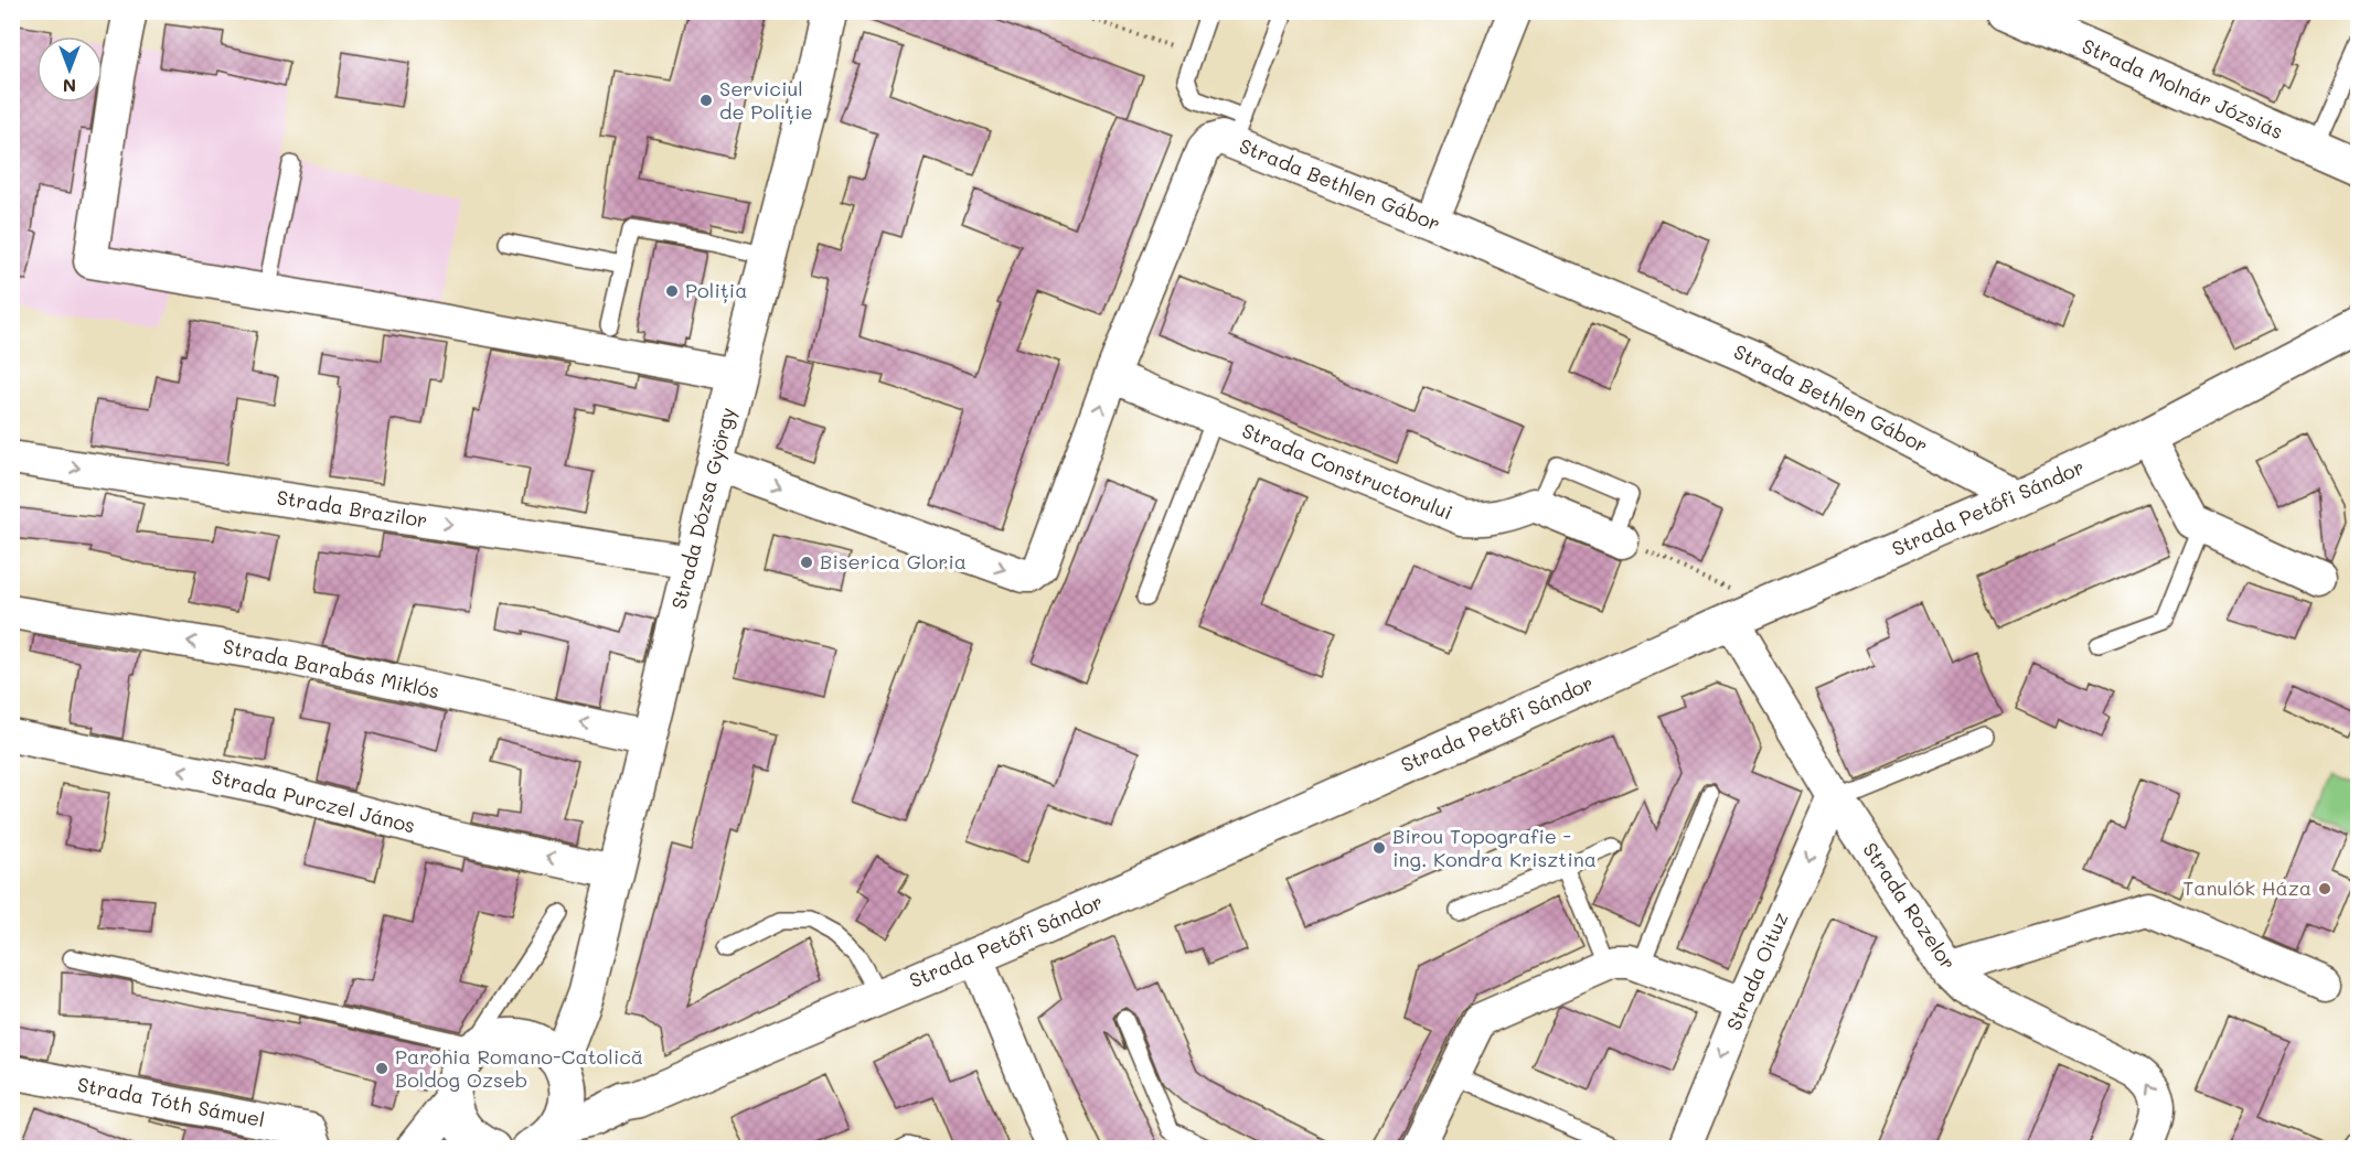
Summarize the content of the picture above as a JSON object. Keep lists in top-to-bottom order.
{
  "streets": {
    "main road": ["Strada Molnár Józsiás", "Strada Dózsa György", "Strada Petőfi Sándor"],
    "street": [
      "Strada Bethlen Gábor",
      "Strada Constructorului",
      "Strada Brazilor",
      "Strada Barabás Miklós",
      "Strada Purczel János",
      "Strada Rozelor",
      "Strada Oituz",
      "Strada Tóth Sámuel"
    ]
  },
  "crossings": [
    ["Strada Bethlen Gábor", "Strada Constructorului"],
    ["Strada Bethlen Gábor", "Strada Dózsa György"],
    ["Strada Bethlen Gábor", "Strada Petőfi Sándor"],
    ["Strada Dózsa György", "Strada Brazilor"],
    ["Strada Dózsa György", "Strada Barabás Miklós"],
    ["Strada Dózsa György", "Strada Purczel János"],
    ["Strada Petőfi Sándor", "Strada Rozelor"],
    ["Strada Rozelor", "Strada Oituz"]
  ],
  "one_way": [
    "Strada Barabás Miklós",
    "Strada Purczel János",
    "Strada Rozelor",
    "Strada Oituz"
  ],
  "places": [
    "Serviciul de Poliție",
    "Poliția",
    "Biserica Gloria",
    "Birou Topografie - ing. Kondra Krisztina",
    "Tanulók Háza",
    "Parohia Romano-Catolică Boldog Ozseb"
  ],
  "north": "bottom"
}
